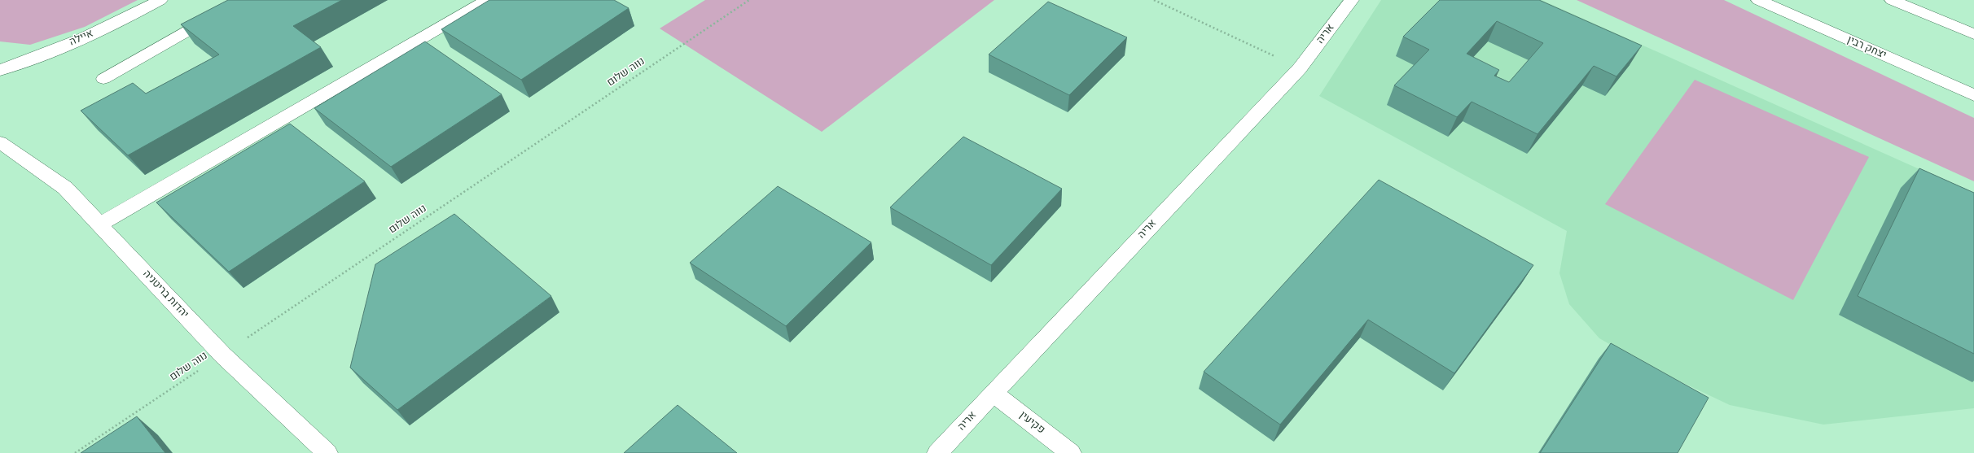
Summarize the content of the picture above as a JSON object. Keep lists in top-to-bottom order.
{
  "streets": {
    "street": [
      "אריה",
      "איילה",
      "יצחק רבין",
      "יהדות בריטניה",
      "פקיעין"
    ],
    "path": ["נווה שלום"]
  },
  "crossings": [
    ["אריה", "פקיעין"],
    ["נווה שלום", "יהדות בריטניה"]
  ]
}
